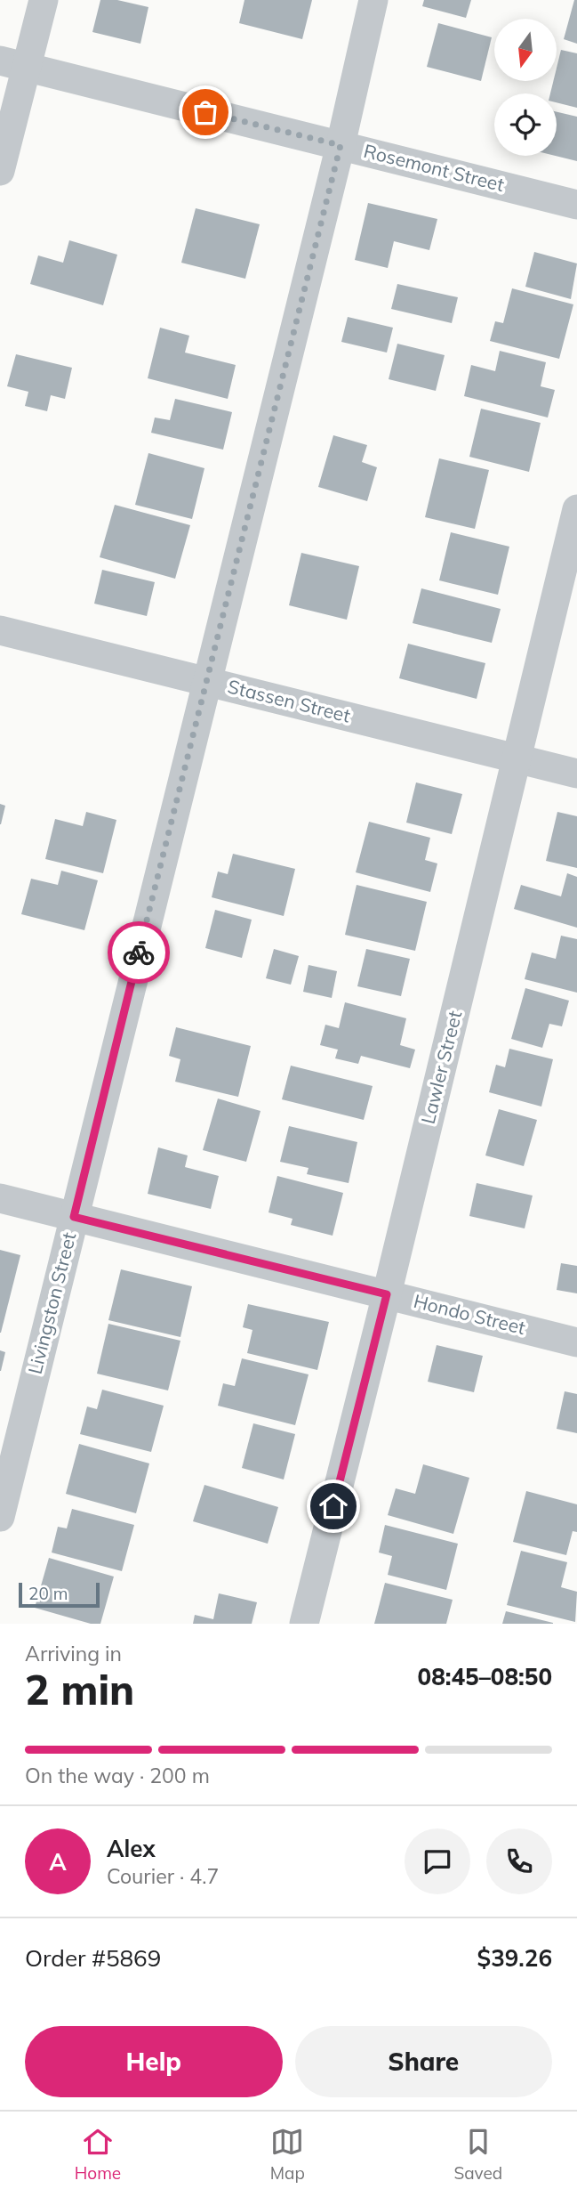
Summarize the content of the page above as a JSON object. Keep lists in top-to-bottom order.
{
  "streets": {
    "street": [
      "Rosemont Street",
      "Stassen Street",
      "Lawler Street",
      "Livingston Street",
      "Hondo Street"
    ]
  },
  "crossings": [
    ["Rosemont Street", "Livingston Street"],
    ["Stassen Street", "Lawler Street"],
    ["Stassen Street", "Livingston Street"],
    ["Lawler Street", "Hondo Street"],
    ["Livingston Street", "Hondo Street"]
  ],
  "scale_bar": "20 m",
  "north": "bottom",
  "page": {
    "scale": "20 m",
    "heading": ["2 min", "Arriving in", "08:45–08:50"],
    "panel": [
      "Alex",
      "Courier · 4.7",
      "Order #5869",
      "$39.26"
    ],
    "bar": "On the way · 200 m",
    "round": "A",
    "buttons": ["Help", "Share"],
    "tabs": ["Home", "Map", "Saved"]
  }
}
